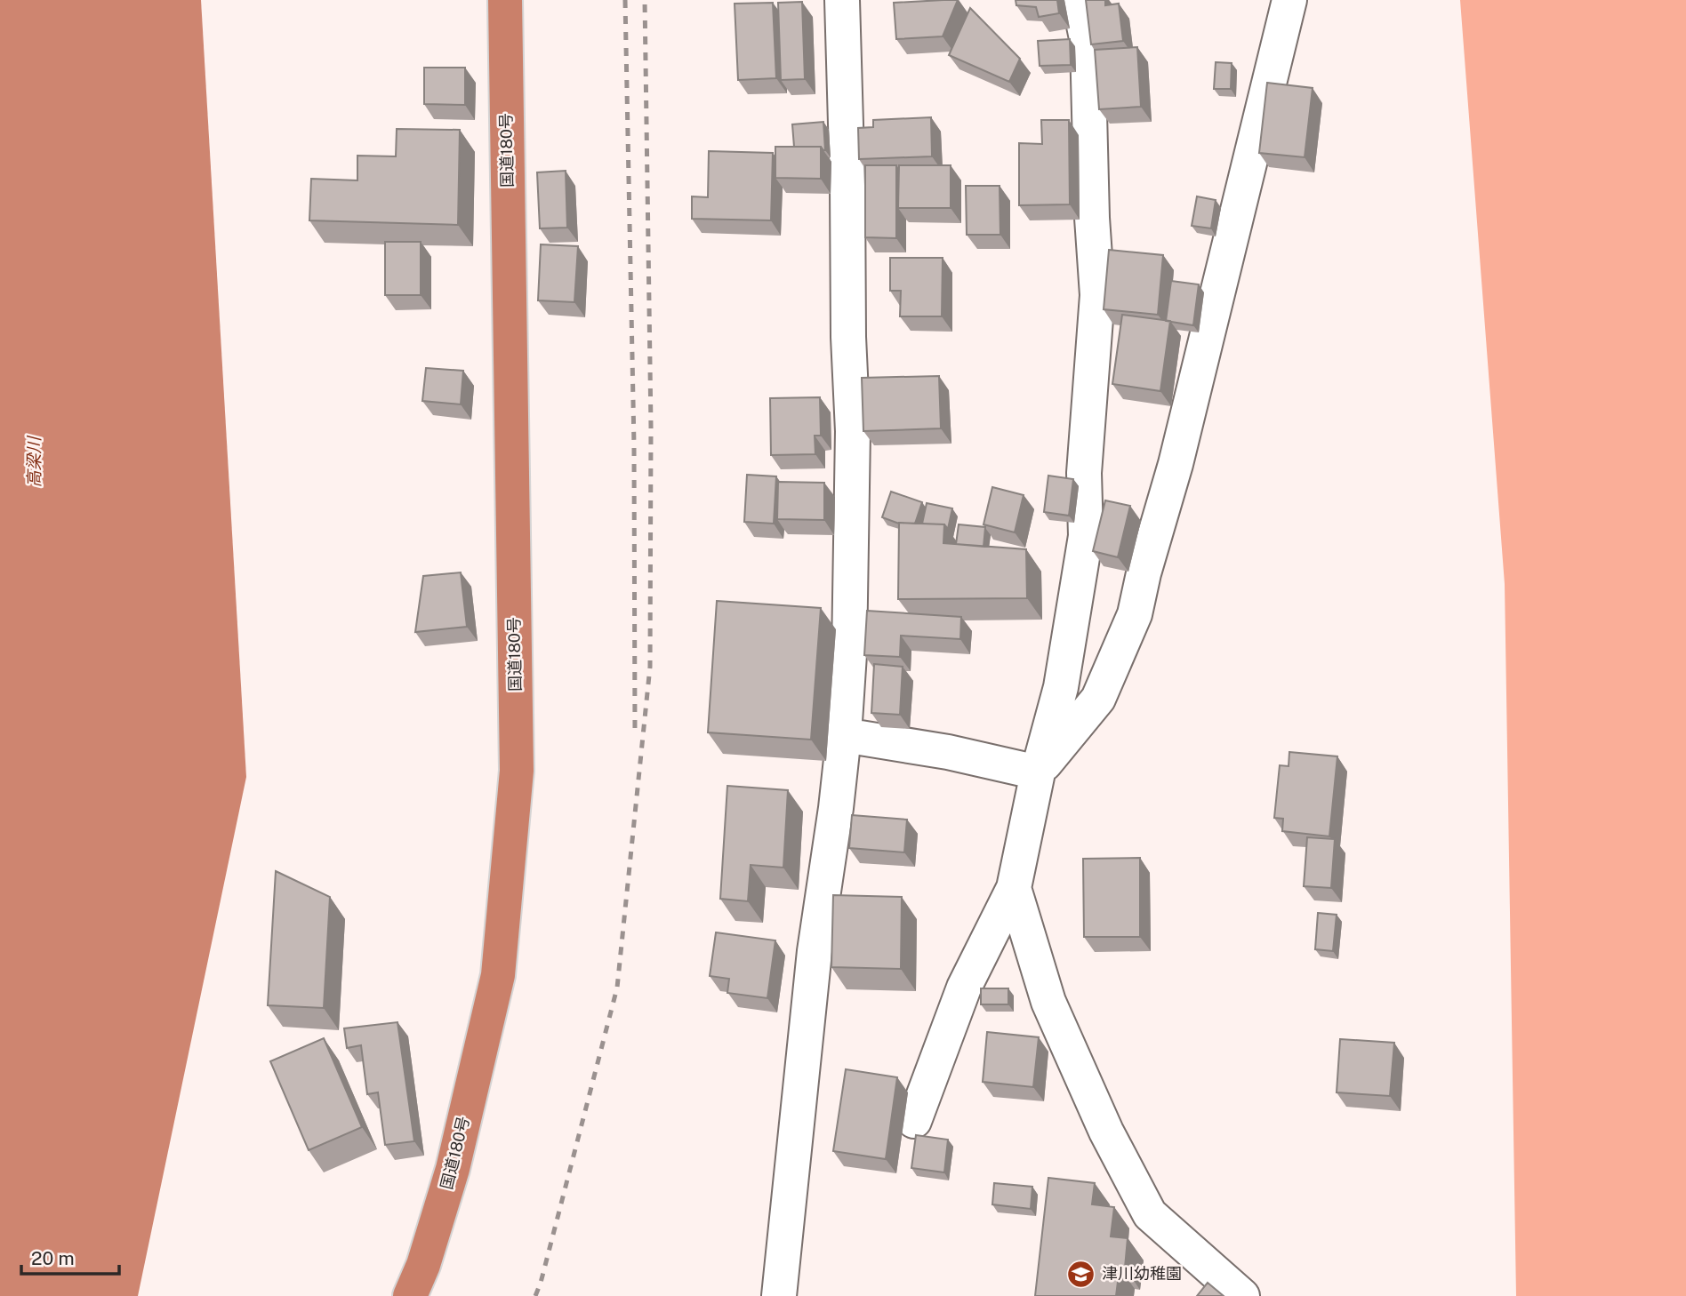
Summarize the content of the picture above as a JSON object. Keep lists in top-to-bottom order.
{
  "streets": {
    "highway": ["国道180号"]
  },
  "water": ["高梁川"],
  "places": {
    "school or university": ["津川幼稚園"]
  },
  "scale_bar": "20 m"
}
